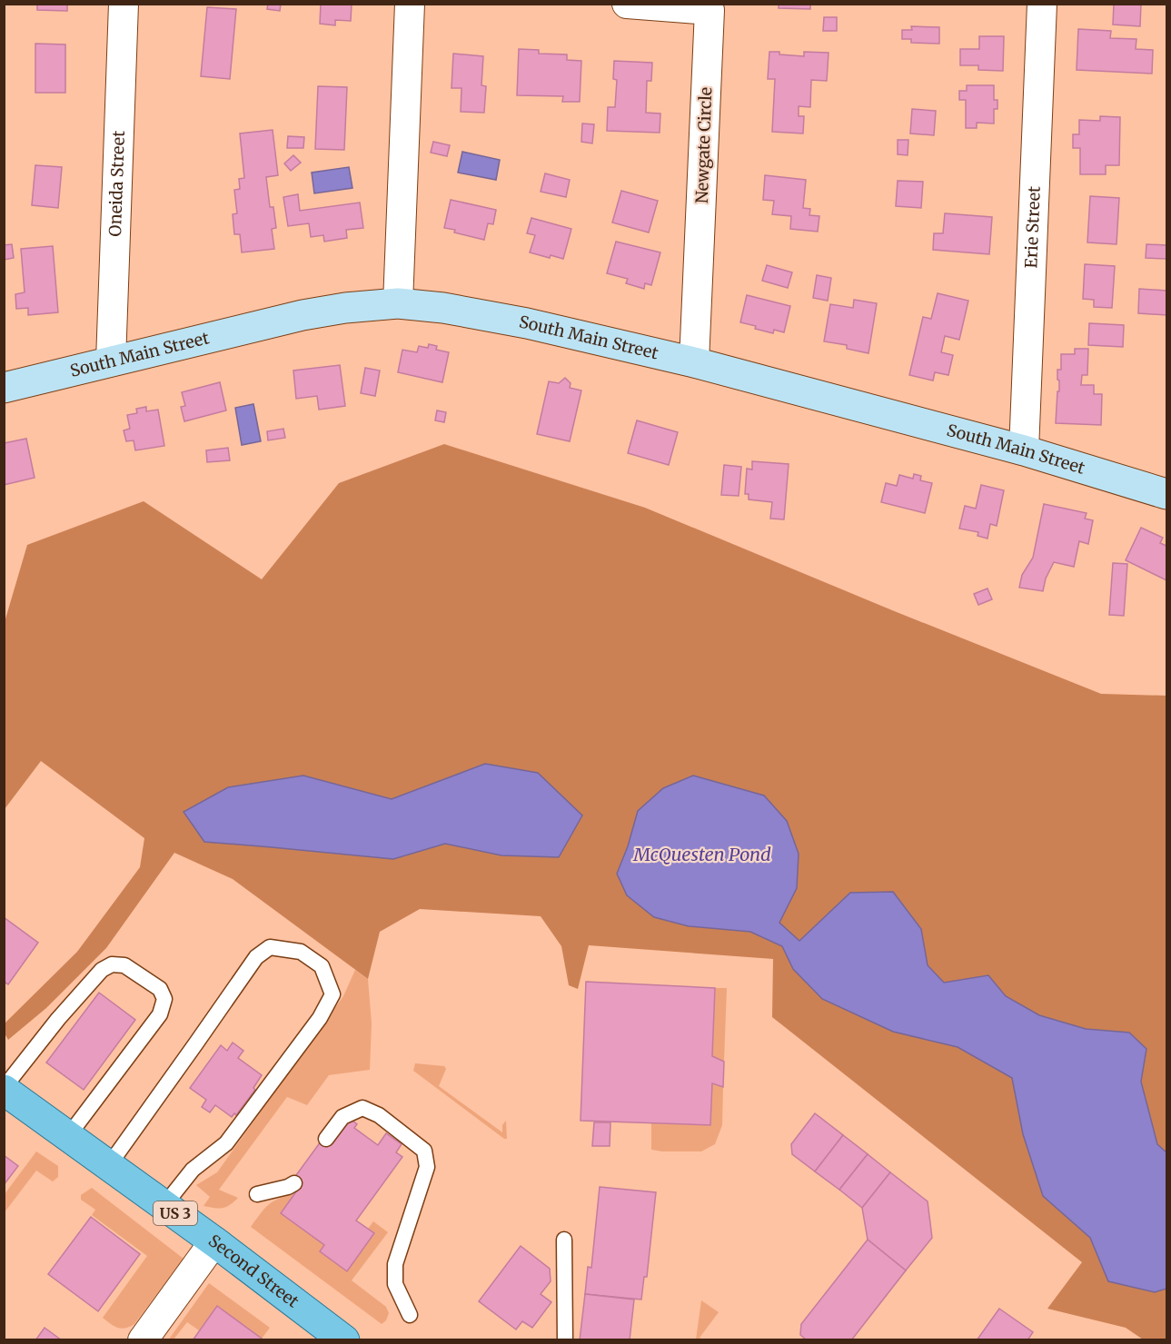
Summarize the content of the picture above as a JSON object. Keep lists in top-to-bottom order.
{
  "streets": {
    "main road": ["South Main Street", "US 3", "Second Street"],
    "street": ["Newgate Circle", "Oneida Street", "Erie Street"]
  },
  "crossings": [
    ["Newgate Circle", "South Main Street"],
    ["Oneida Street", "South Main Street"],
    ["Erie Street", "South Main Street"]
  ],
  "water": ["McQuesten Pond"]
}
